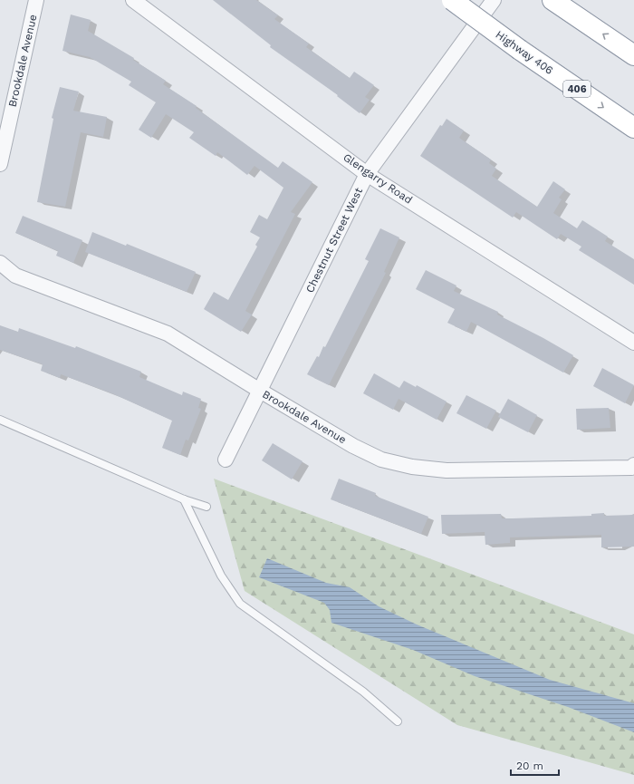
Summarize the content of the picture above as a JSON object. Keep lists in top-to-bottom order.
{
  "streets": {
    "highway": ["Highway 406", "406"],
    "street": ["Brookdale Avenue", "Glengarry Road", "Chestnut Street West"]
  },
  "crossings": [
    ["Brookdale Avenue", "Chestnut Street West"],
    ["Glengarry Road", "Chestnut Street West"]
  ],
  "scale_bar": "20 m"
}
